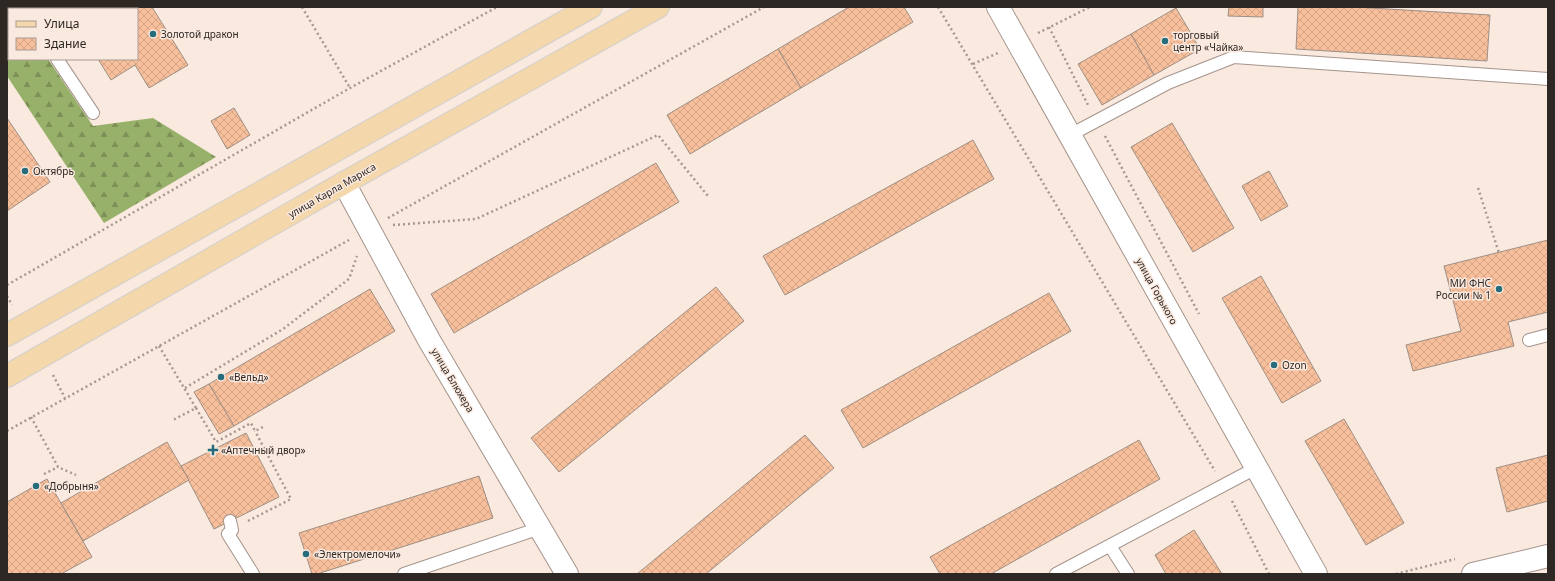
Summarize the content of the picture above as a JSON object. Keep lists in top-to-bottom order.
{
  "streets": {
    "main road": ["улица Карла Маркса"],
    "street": ["улица Горького", "улица Блюхера"]
  },
  "crossings": [
    ["улица Карла Маркса", "улица Блюхера"]
  ],
  "places": {
    "other": [
      "Золотой дракон",
      "торговый центр «Чайка»",
      "Октябрь",
      "МИ ФНС России № 1",
      "Ozon",
      "«Вельд»",
      "«Добрыня»",
      "«Электромелочи»"
    ],
    "health": ["«Аптечный двор»"]
  },
  "legend": ["Улица", "Здание"]
}
